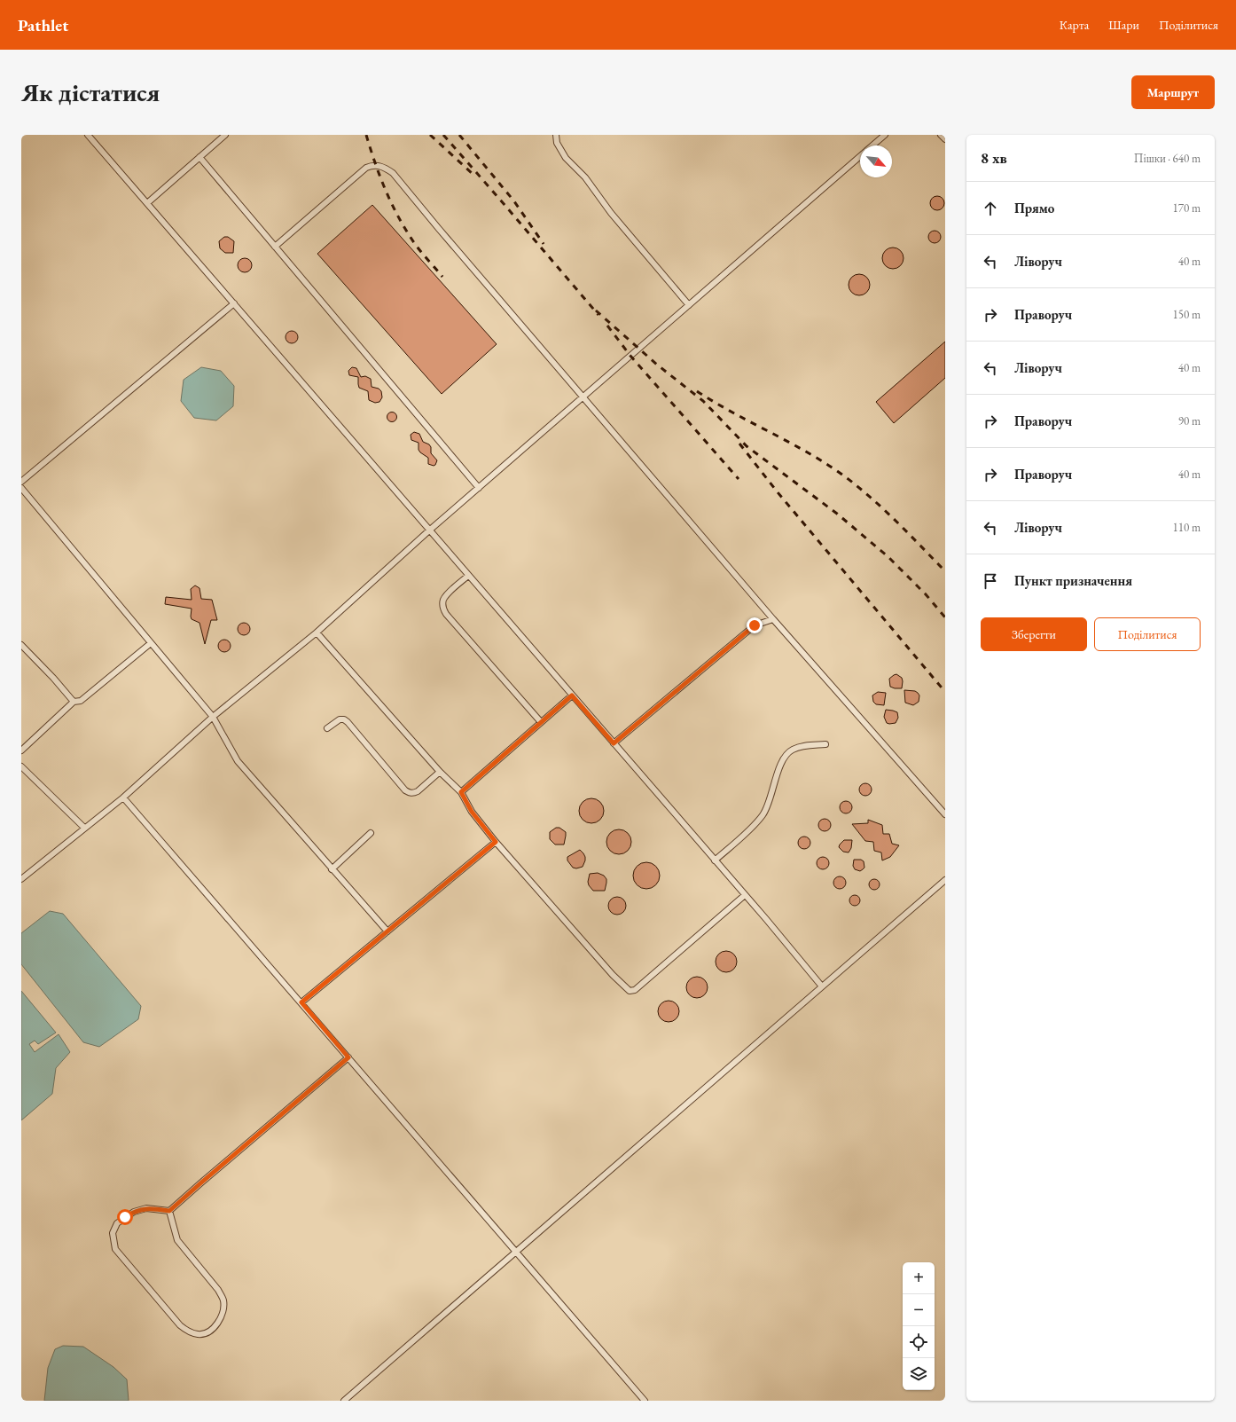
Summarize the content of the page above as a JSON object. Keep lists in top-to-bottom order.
{
  "north": "bottom right",
  "page": {
    "header": "Pathlet",
    "nav": ["Карта", "Шари", "Поділитися"],
    "buttons": [
      "Маршрут",
      ["Зберегти", "Поділитися"]
    ],
    "title": "Як дістатися",
    "heading": ["8 хв", "Пішки · 640 m"],
    "list": [
      ["Прямо", "170 m"],
      ["Ліворуч", "40 m"],
      ["Праворуч", "150 m"],
      ["Ліворуч", "40 m"],
      ["Праворуч", "90 m"],
      ["Праворуч", "40 m"],
      ["Ліворуч", "110 m"],
      "Пункт призначення"
    ],
    "map_buttons": ["+", "−"]
  }
}
